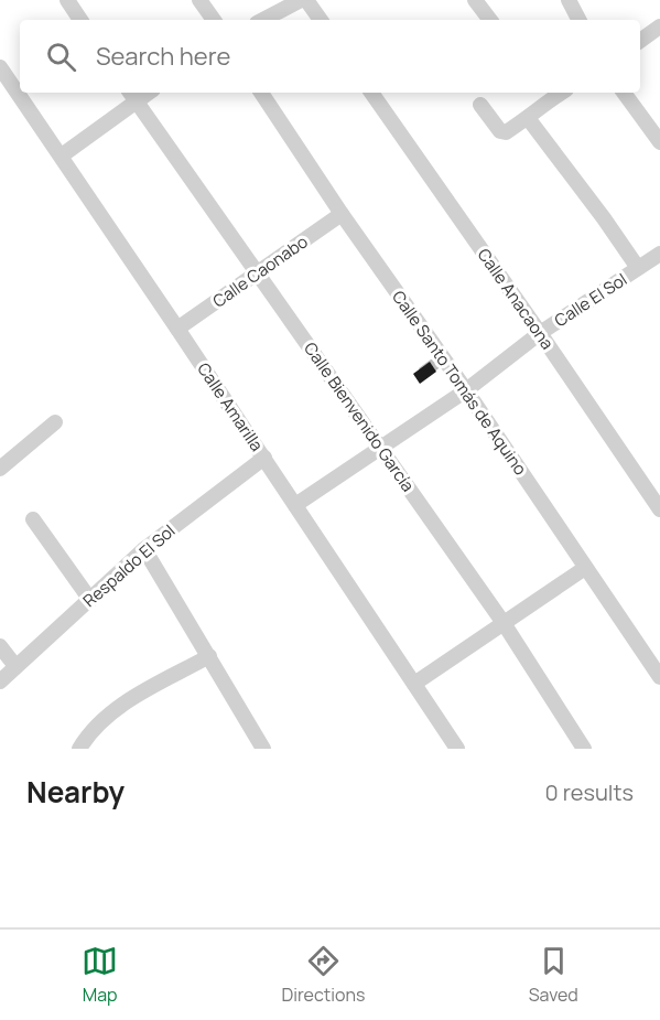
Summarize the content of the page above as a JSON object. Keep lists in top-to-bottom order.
{
  "streets": {
    "street": [
      "Calle Caonabo",
      "Calle Anacaona",
      "Calle El Sol",
      "Calle Santo Tomás de Aquino",
      "Calle Amarilla",
      "Calle Bienvenido García",
      "Respaldo El Sol"
    ]
  },
  "crossings": [
    ["Calle Caonabo", "Calle Santo Tomás de Aquino"],
    ["Calle Caonabo", "Calle Amarilla"],
    ["Calle Caonabo", "Calle Bienvenido García"],
    ["Calle Anacaona", "Calle El Sol"],
    ["Calle El Sol", "Calle Santo Tomás de Aquino"],
    ["Calle El Sol", "Calle Amarilla"],
    ["Calle El Sol", "Calle Bienvenido García"],
    ["Calle Amarilla", "Respaldo El Sol"]
  ],
  "page": {
    "search": "Search here",
    "heading": ["Nearby", "0 results"],
    "nav": ["Map", "Directions", "Saved"]
  }
}
